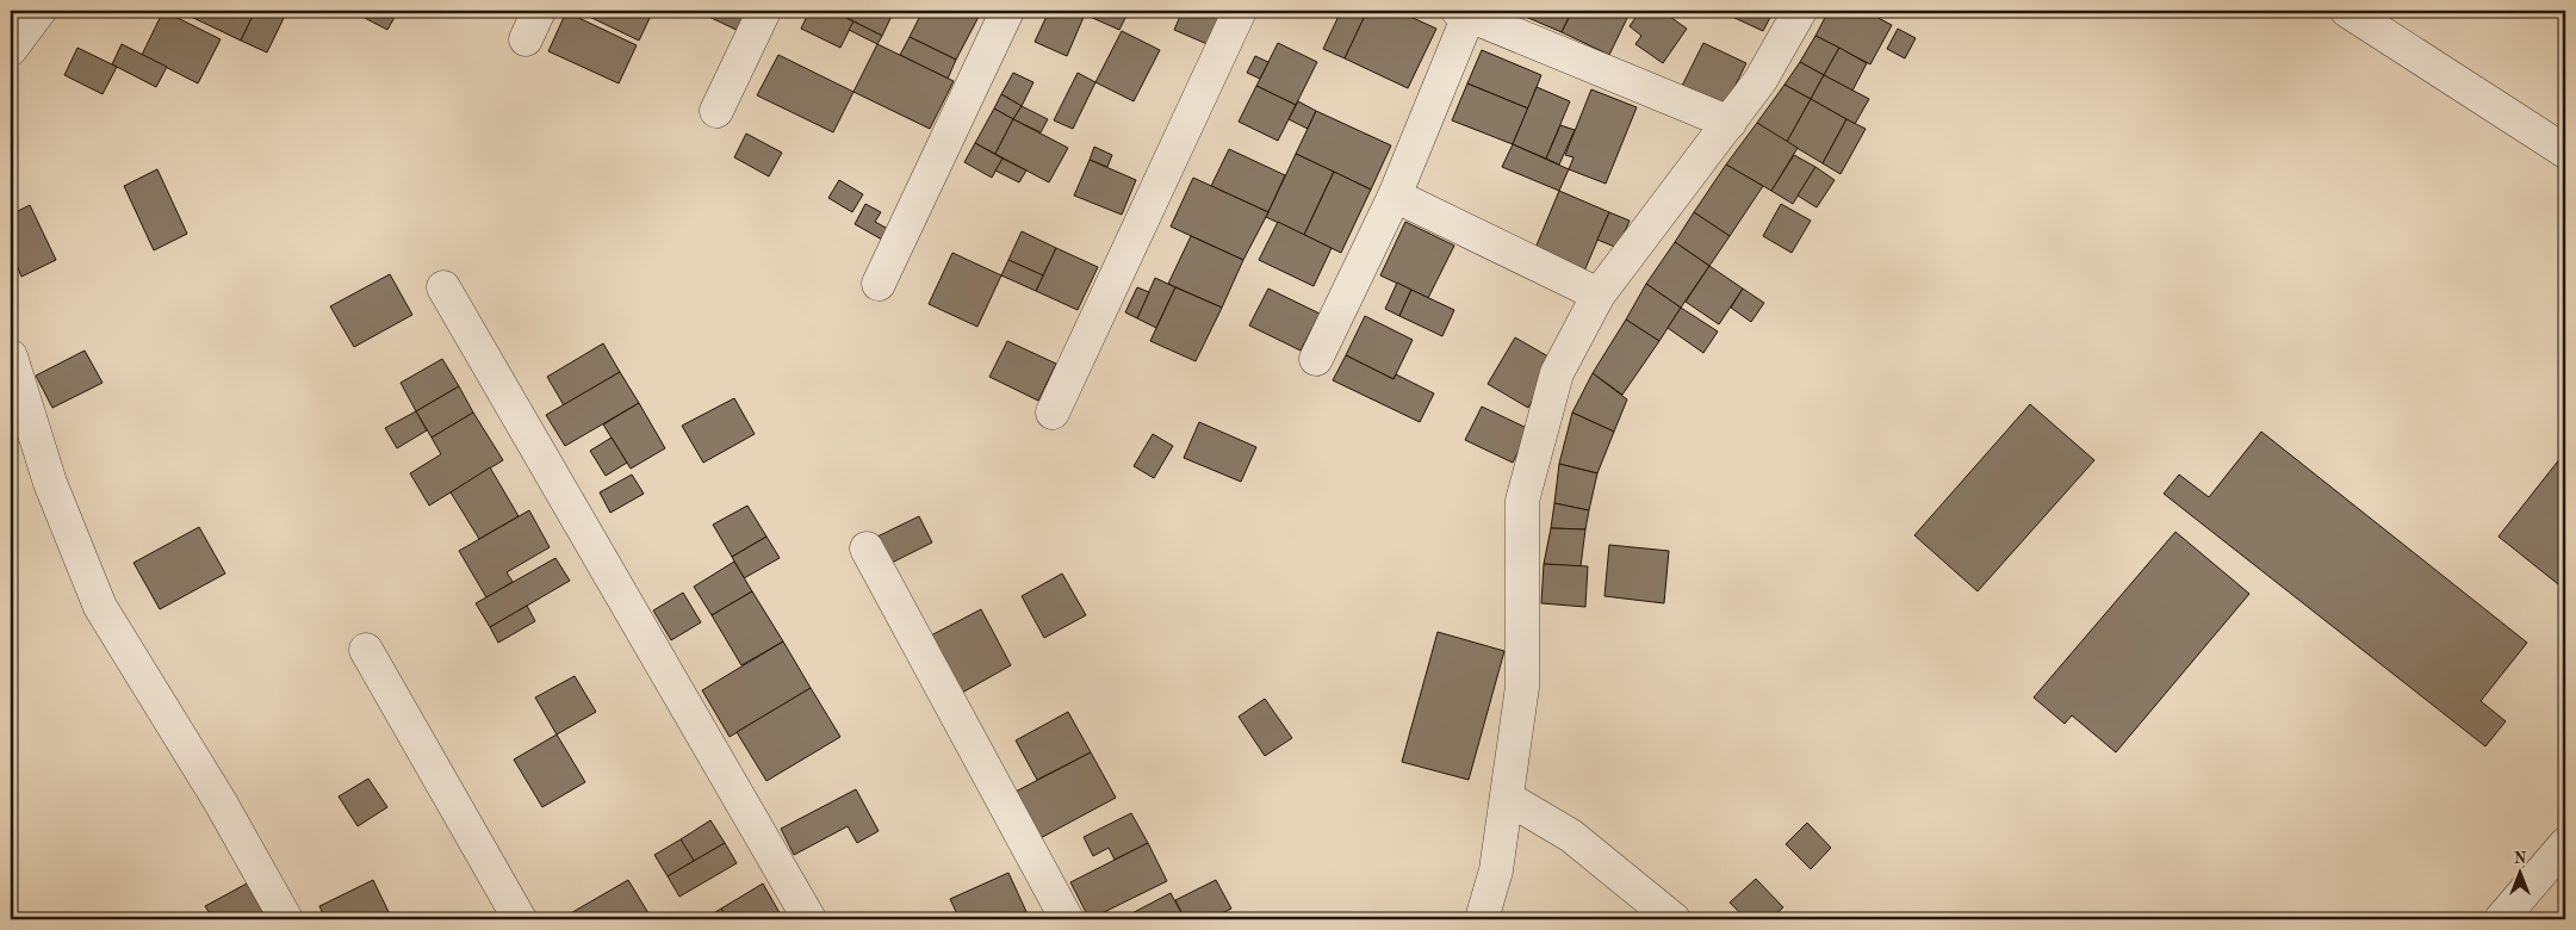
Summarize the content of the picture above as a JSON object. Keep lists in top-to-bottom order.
{
  "north": "top"
}
